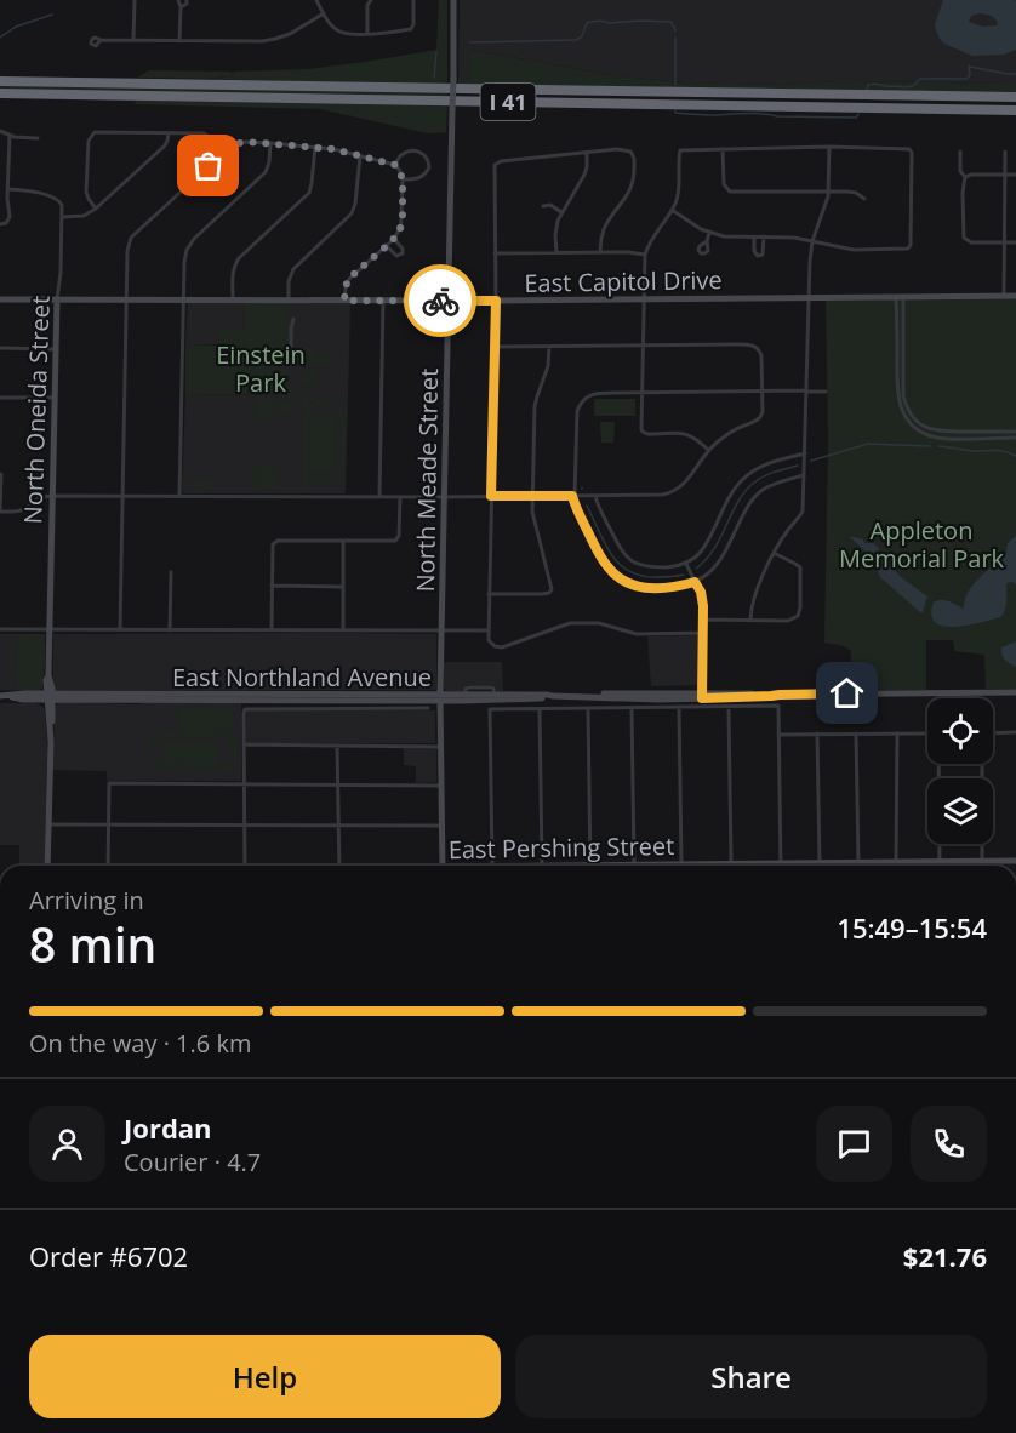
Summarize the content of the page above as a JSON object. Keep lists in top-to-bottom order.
{
  "streets": {
    "highway": ["I 41"],
    "main road": [
      "East Capitol Drive",
      "North Oneida Street",
      "North Meade Street",
      "East Northland Avenue",
      "East Pershing Street"
    ]
  },
  "crossings": [
    ["East Capitol Drive", "North Oneida Street"],
    ["East Capitol Drive", "North Meade Street"],
    ["North Oneida Street", "East Northland Avenue"],
    ["North Meade Street", "East Northland Avenue"]
  ],
  "parks": ["Einstein Park", "Appleton Memorial Park"],
  "page": {
    "heading": ["8 min", "Arriving in", "15:49–15:54"],
    "panel": [
      "Jordan",
      "Courier · 4.7",
      "Order #6702",
      "$21.76"
    ],
    "bar": "On the way · 1.6 km",
    "buttons": ["Help", "Share"]
  }
}
